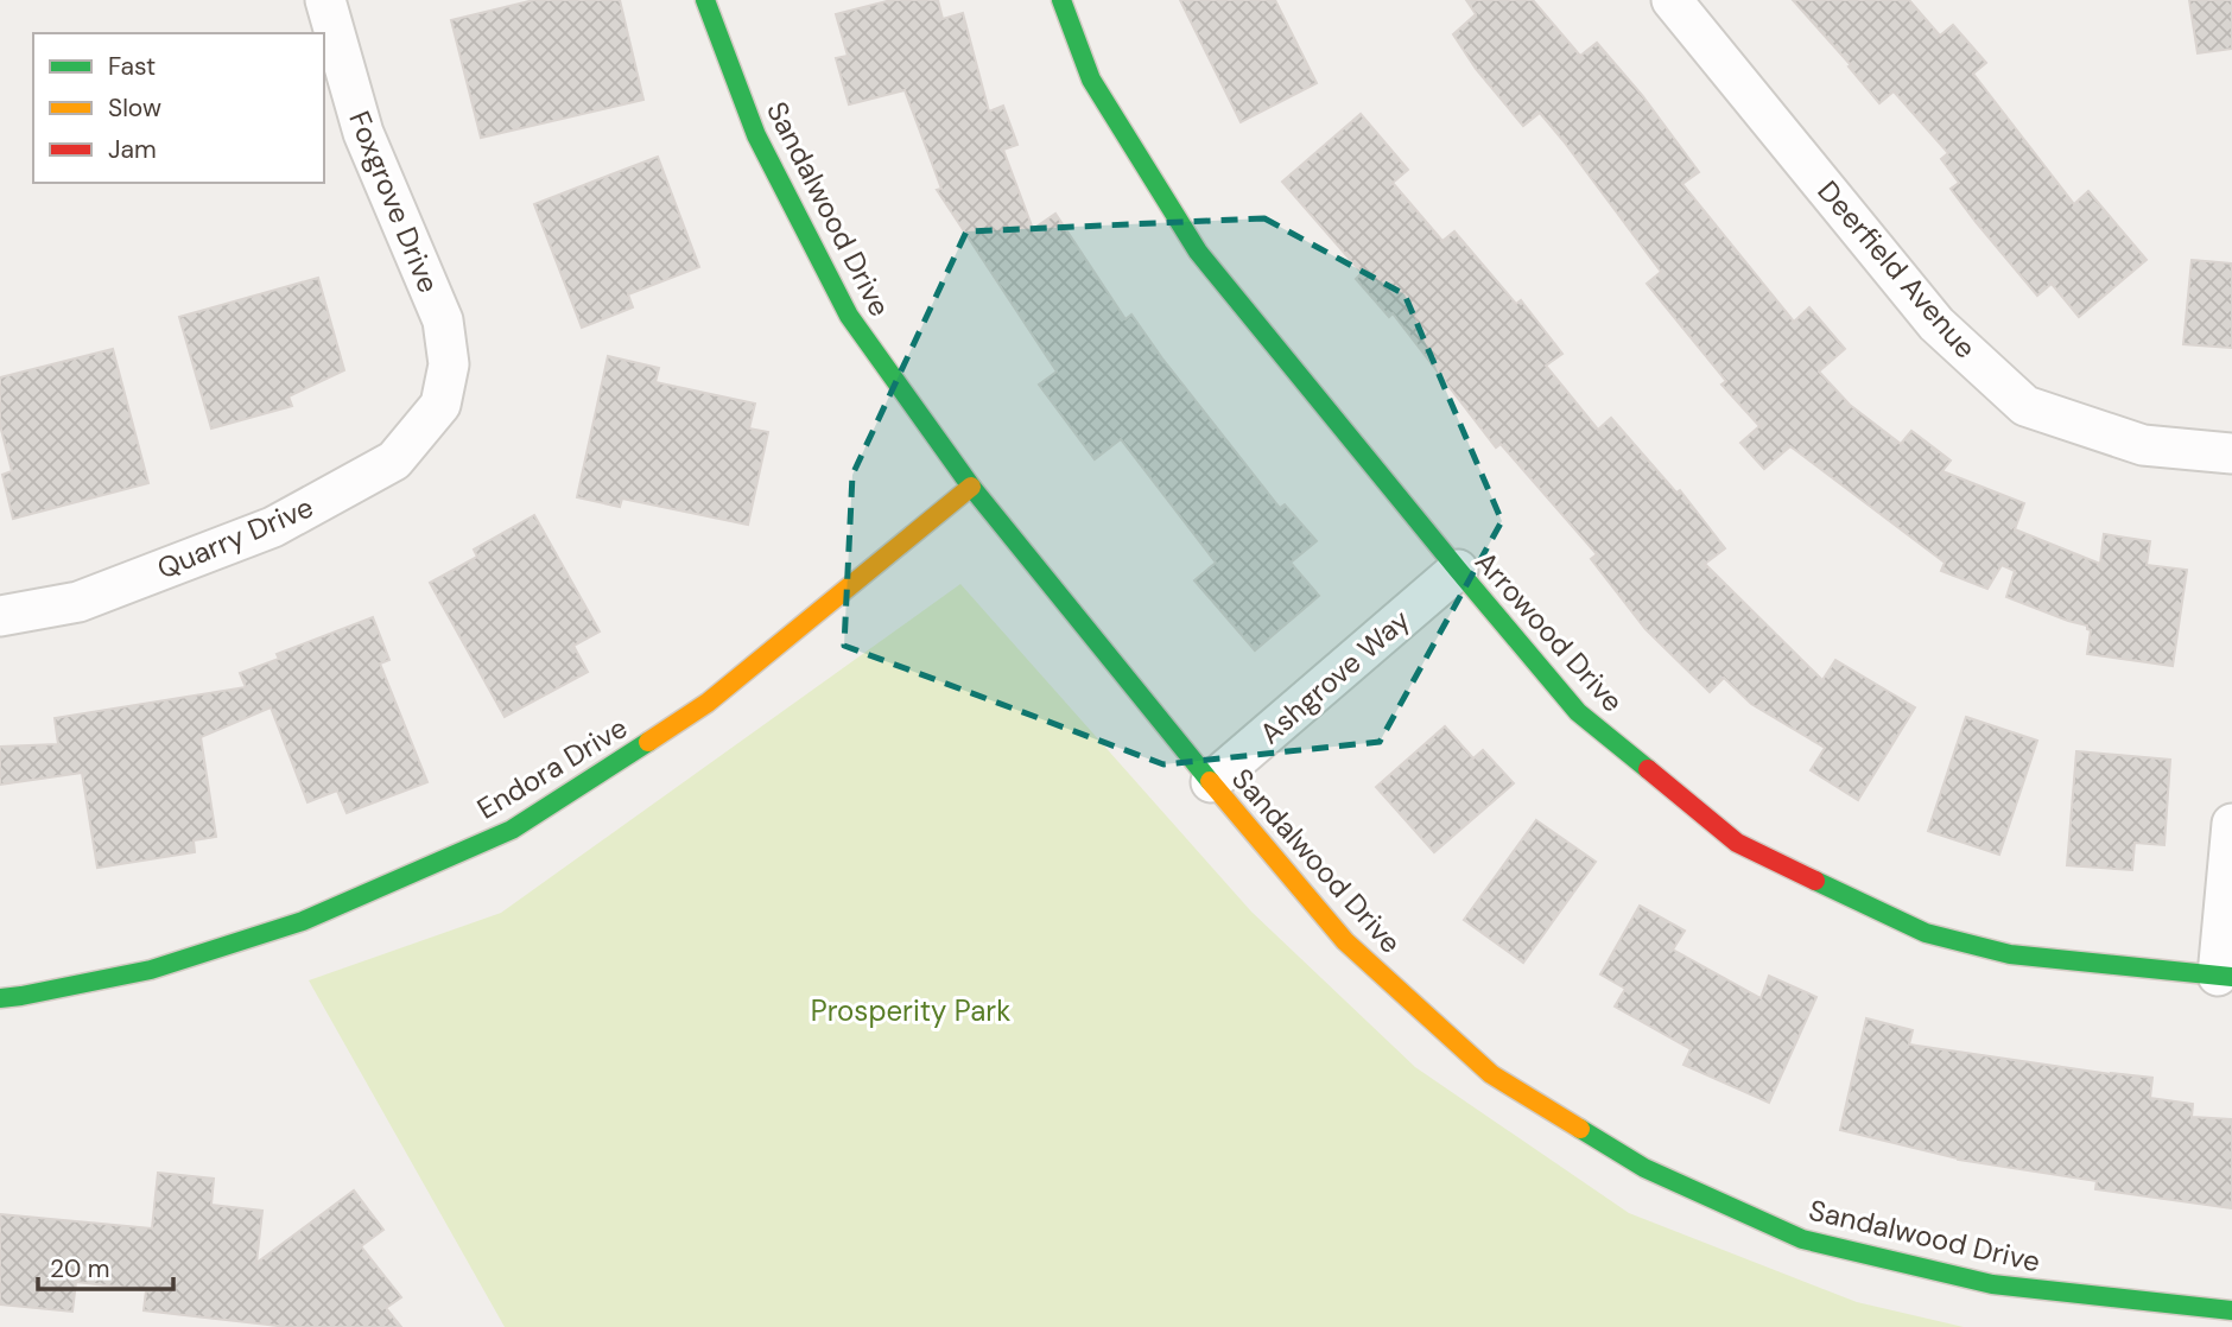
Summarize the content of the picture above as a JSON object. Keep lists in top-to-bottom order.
{
  "streets": {
    "street": [
      "Foxgrove Drive",
      "Sandalwood Drive",
      "Deerfield Avenue",
      "Quarry Drive",
      "Arrowood Drive",
      "Ashgrove Way",
      "Endora Drive"
    ]
  },
  "crossings": [
    ["Foxgrove Drive", "Quarry Drive"],
    ["Sandalwood Drive", "Ashgrove Way"],
    ["Sandalwood Drive", "Endora Drive"],
    ["Arrowood Drive", "Ashgrove Way"]
  ],
  "parks": ["Prosperity Park"],
  "legend": ["Fast", "Slow", "Jam"],
  "scale_bar": "20 m"
}
